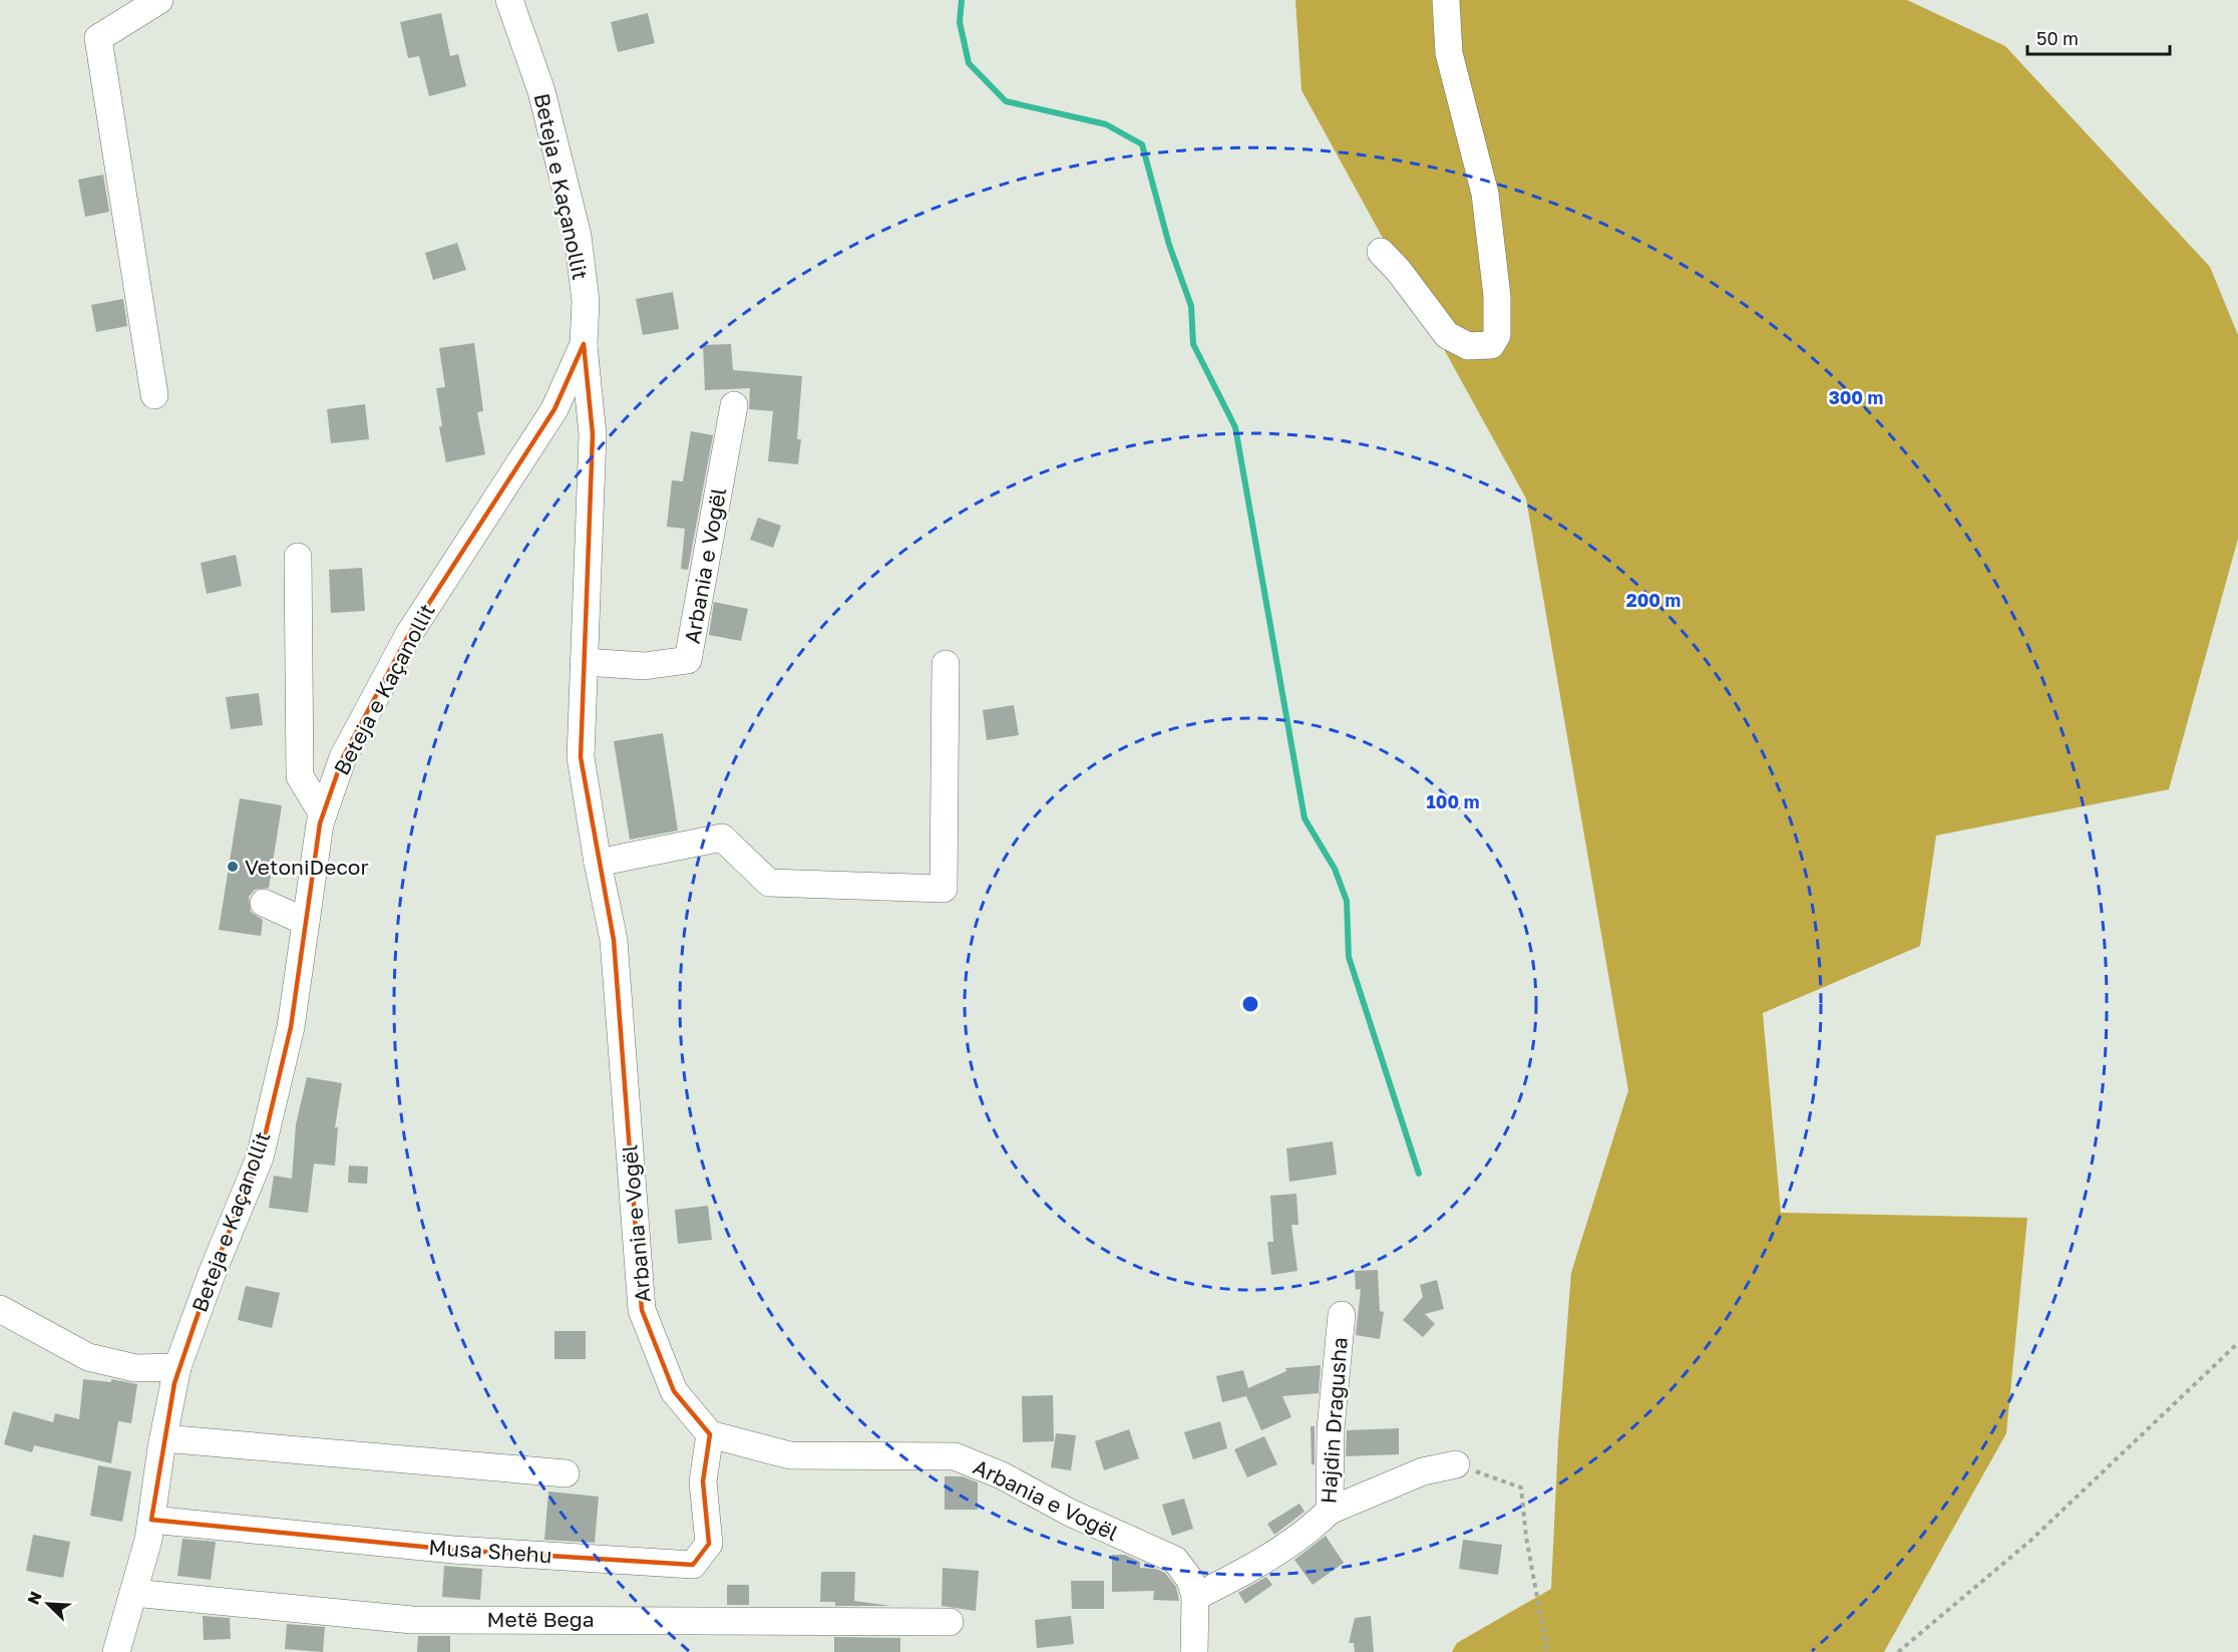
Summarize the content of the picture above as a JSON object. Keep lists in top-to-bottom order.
{
  "streets": {
    "street": [
      "Beteja e Kaçanollit",
      "Arbania e Vogël",
      "Hajdin Dragusha",
      "Musa Shehu",
      "Metë Bega"
    ]
  },
  "crossings": [
    ["Beteja e Kaçanollit", "Arbania e Vogël"],
    ["Beteja e Kaçanollit", "Musa Shehu"],
    ["Beteja e Kaçanollit", "Metë Bega"],
    ["Arbania e Vogël", "Hajdin Dragusha"],
    ["Arbania e Vogël", "Musa Shehu"]
  ],
  "places": ["VetoniDecor"],
  "scale_bar": "50 m",
  "north": "top left",
  "rings": ["300 m", "200 m", "100 m"]
}
